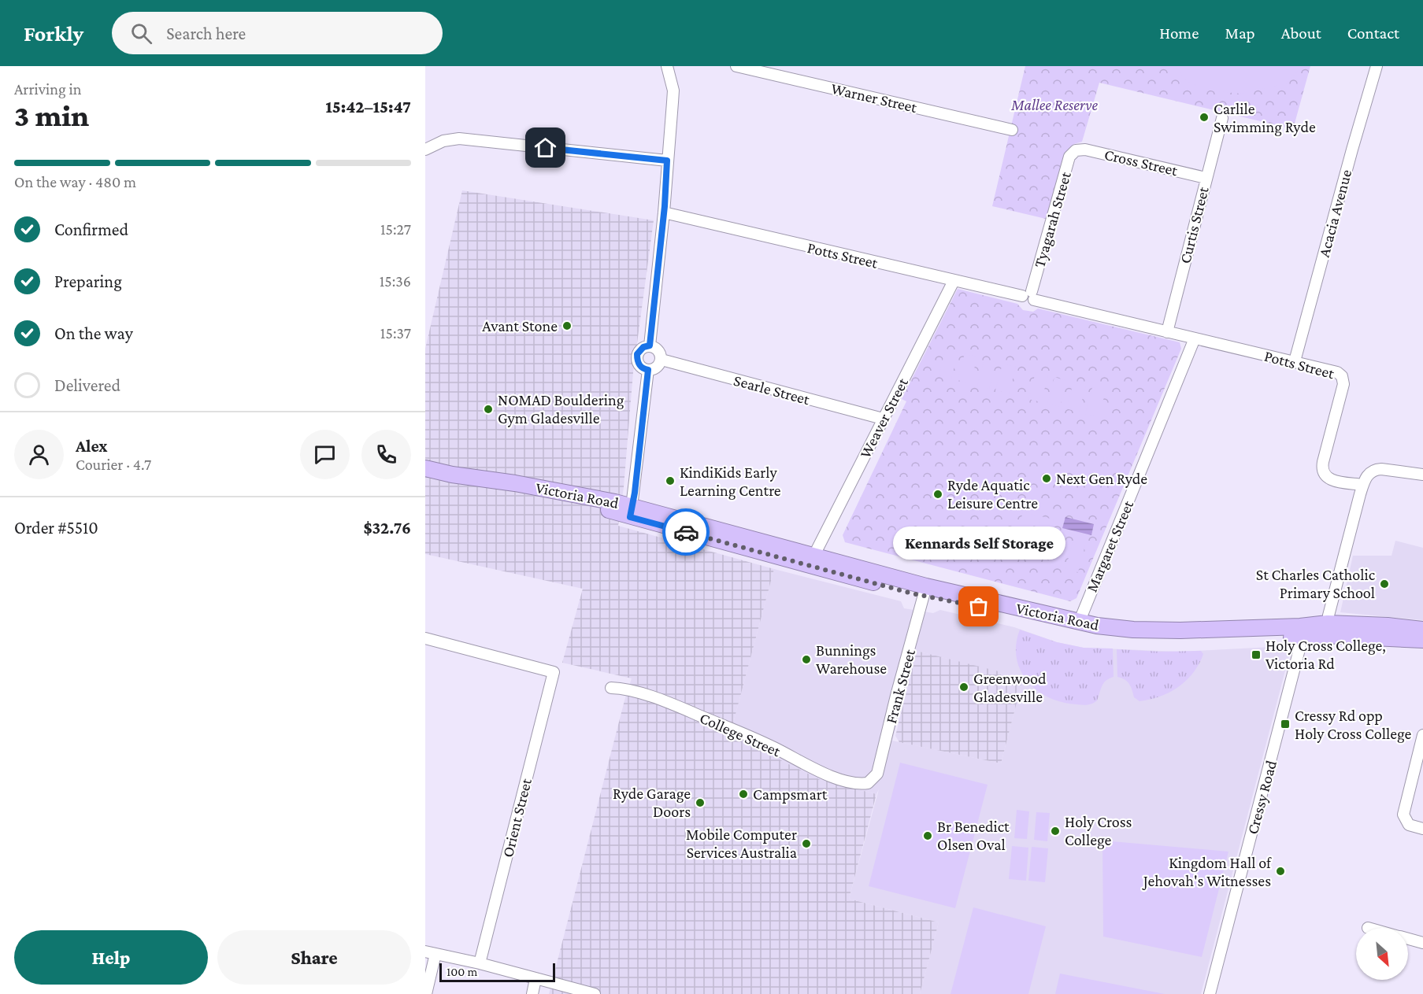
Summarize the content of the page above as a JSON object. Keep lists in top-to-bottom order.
{
  "streets": {
    "highway": ["Victoria Road"],
    "street": [
      "Warner Street",
      "Cross Street",
      "Acacia Avenue",
      "Tyagarah Street",
      "Curtis Street",
      "Potts Street",
      "Searle Street",
      "Weaver Street",
      "Margaret Street",
      "Frank Street",
      "College Street",
      "Cressy Road",
      "Orient Street"
    ]
  },
  "crossings": [
    ["Cross Street", "Tyagarah Street"],
    ["Cross Street", "Curtis Street"],
    ["Acacia Avenue", "Potts Street"],
    ["Tyagarah Street", "Potts Street"],
    ["Curtis Street", "Potts Street"],
    ["Potts Street", "Weaver Street"],
    ["Potts Street", "Margaret Street"],
    ["Searle Street", "Weaver Street"],
    ["Weaver Street", "Victoria Road"],
    ["Victoria Road", "Margaret Street"],
    ["Victoria Road", "Frank Street"],
    ["Victoria Road", "Cressy Road"],
    ["Frank Street", "College Street"]
  ],
  "parks": ["Mallee Reserve"],
  "places": {
    "other": [
      "Carlile Swimming Ryde",
      "Avant Stone",
      "NOMAD Bouldering Gym Gladesville",
      "Next Gen Ryde",
      "KindiKids Early Learning Centre",
      "Ryde Aquatic Leisure Centre",
      "St Charles Catholic Primary School",
      "Kennards Self Storage",
      "Bunnings Warehouse",
      "Greenwood Gladesville",
      "Campsmart",
      "Ryde Garage Doors",
      "Holy Cross College",
      "Br Benedict Olsen Oval",
      "Mobile Computer Services Australia",
      "Kingdom Hall of Jehovah's Witnesses"
    ],
    "transit": ["Holy Cross College, Victoria Rd", "Cressy Rd opp Holy Cross College"]
  },
  "scale_bar": "100 m",
  "north": "bottom right",
  "page": {
    "header": "Forkly",
    "search": "Search here",
    "nav": [
      "Home",
      "Map",
      "About",
      "Contact"
    ],
    "heading": ["3 min", "Arriving in", "15:42–15:47"],
    "panel": [
      "Alex",
      "Courier · 4.7",
      "Order #5510",
      "$32.76"
    ],
    "bar": "On the way · 480 m",
    "list": [
      ["Confirmed", "15:27"],
      ["Preparing", "15:36"],
      ["On the way", "15:37"],
      "Delivered"
    ],
    "bubble": "Kennards Self Storage",
    "buttons": ["Help", "Share"],
    "scale": "100 m"
  }
}
